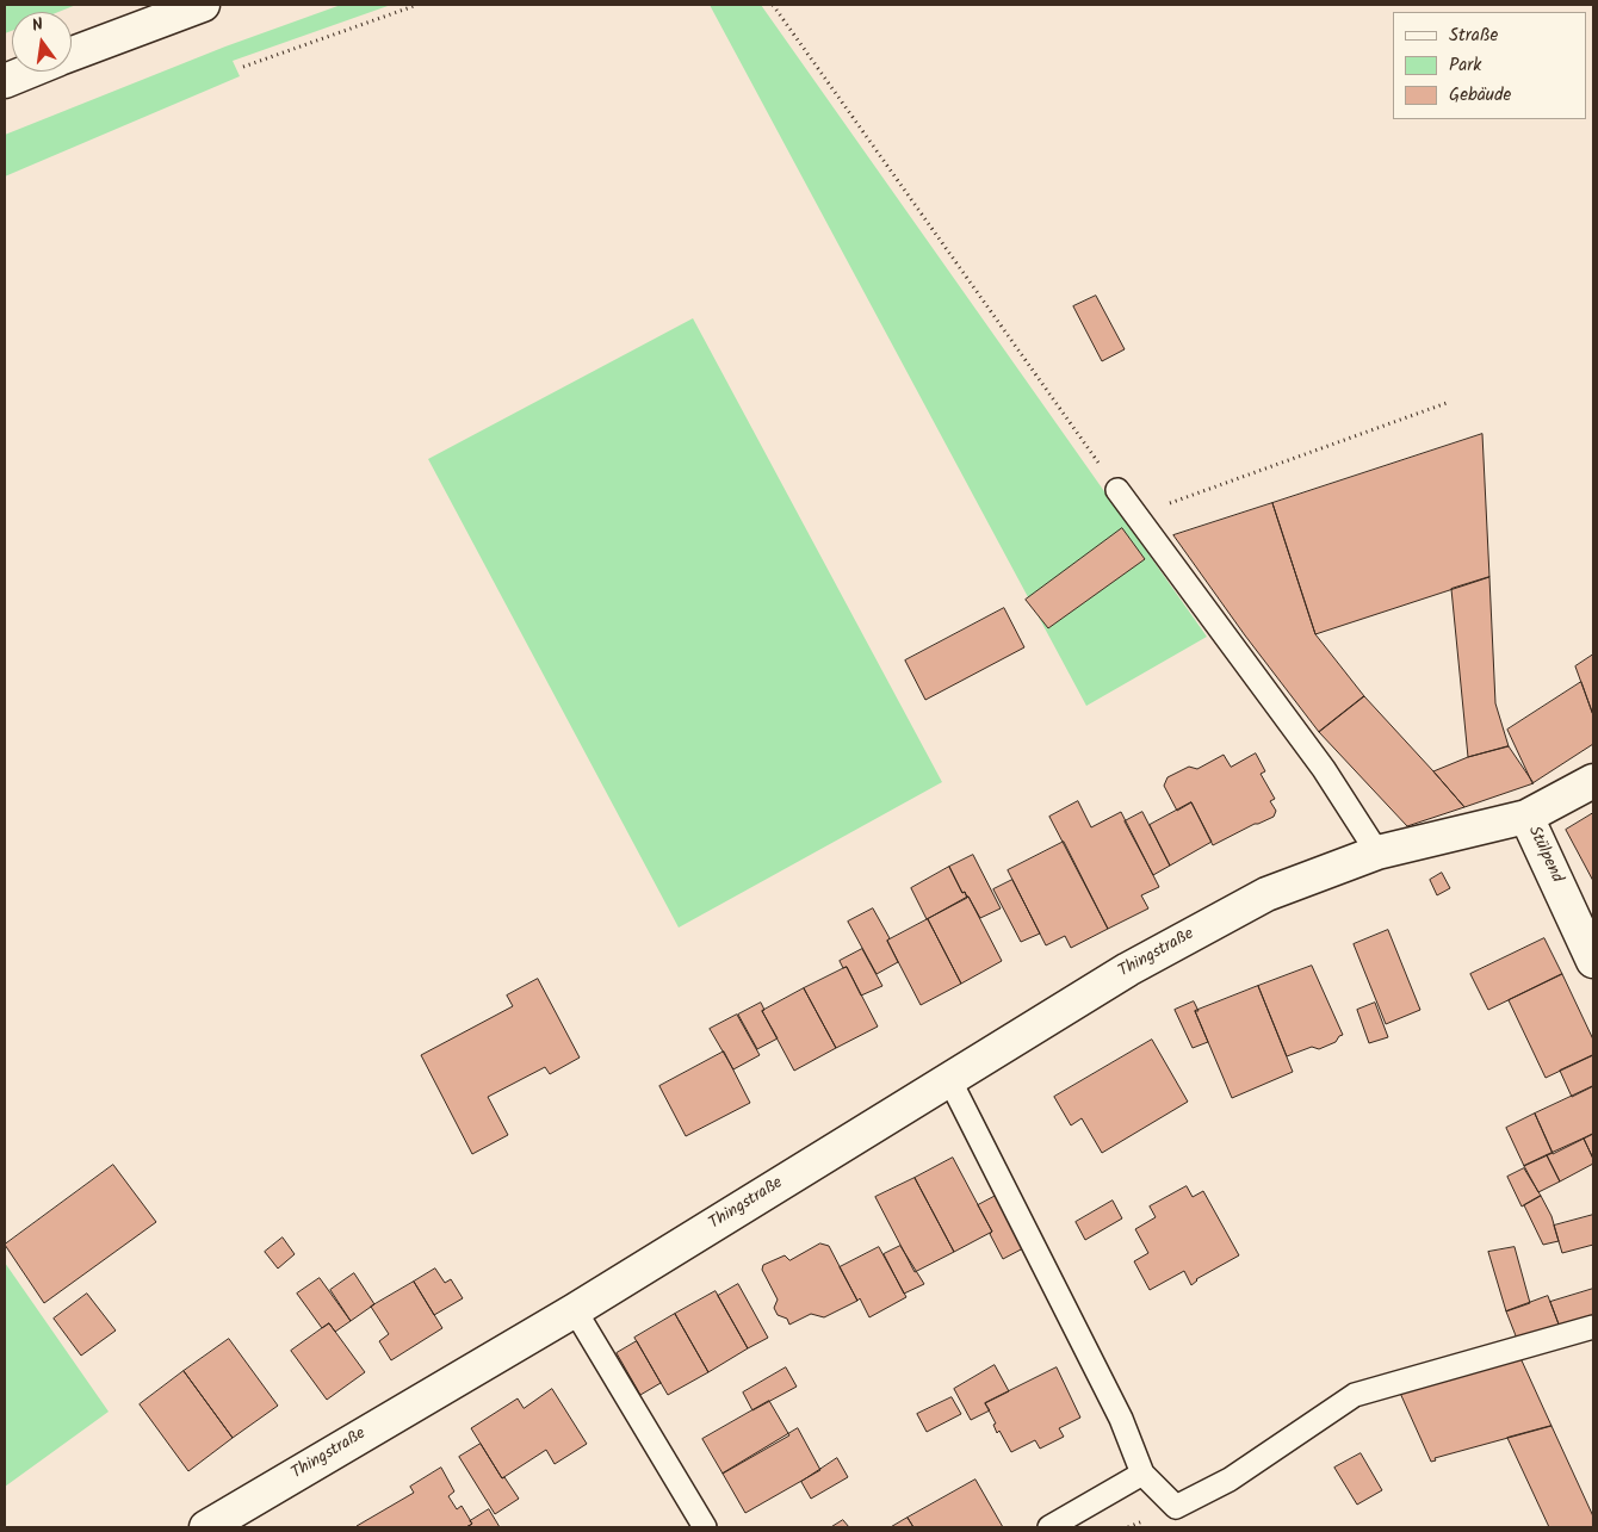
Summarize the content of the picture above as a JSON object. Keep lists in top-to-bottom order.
{
  "streets": {
    "street": ["Stülpend", "Thingstraße"]
  },
  "crossings": [
    ["Stülpend", "Thingstraße"]
  ],
  "legend": ["Straße", "Park", "Gebäude"],
  "north": "top"
}
